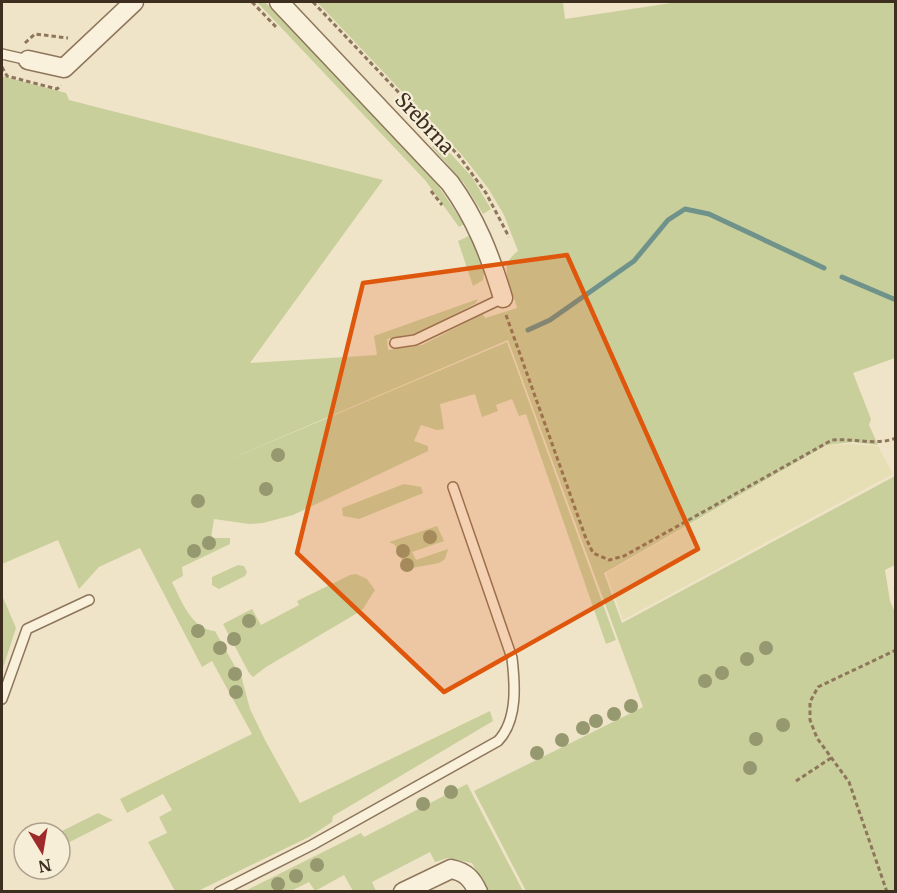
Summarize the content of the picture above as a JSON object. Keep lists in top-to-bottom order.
{
  "streets": {
    "street": ["Srebrna"]
  },
  "north": "bottom"
}
